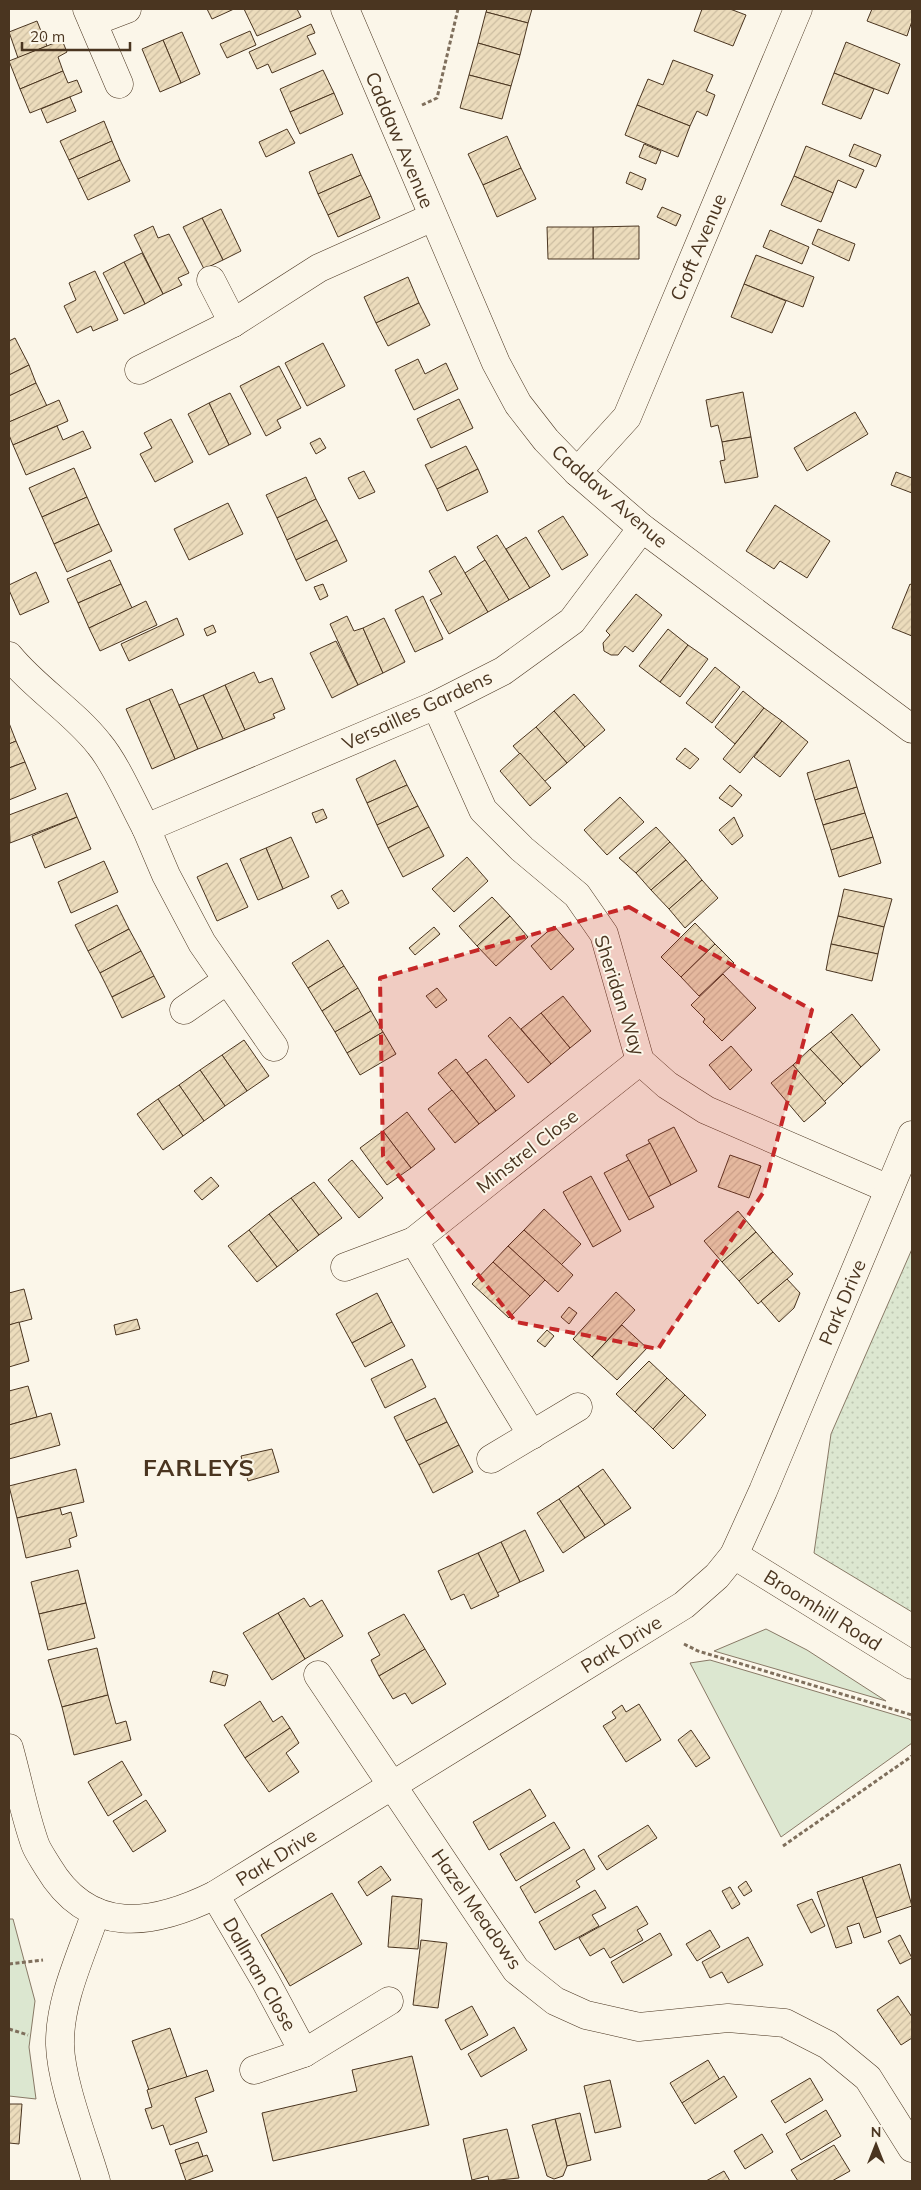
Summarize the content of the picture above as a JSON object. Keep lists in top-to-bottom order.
{
  "streets": {
    "street": [
      "Caddaw Avenue",
      "Croft Avenue",
      "Versailles Gardens",
      "Sheridan Way",
      "Minstrel Close",
      "Park Drive",
      "Broomhill Road",
      "Hazel Meadows",
      "Dallman Close"
    ]
  },
  "crossings": [
    ["Caddaw Avenue", "Croft Avenue"],
    ["Caddaw Avenue", "Versailles Gardens"],
    ["Versailles Gardens", "Sheridan Way"],
    ["Sheridan Way", "Minstrel Close"],
    ["Sheridan Way", "Park Drive"],
    ["Park Drive", "Broomhill Road"],
    ["Park Drive", "Hazel Meadows"],
    ["Park Drive", "Dallman Close"]
  ],
  "districts": ["FARLEYS"],
  "scale_bar": "20 m",
  "north": "top"
}
